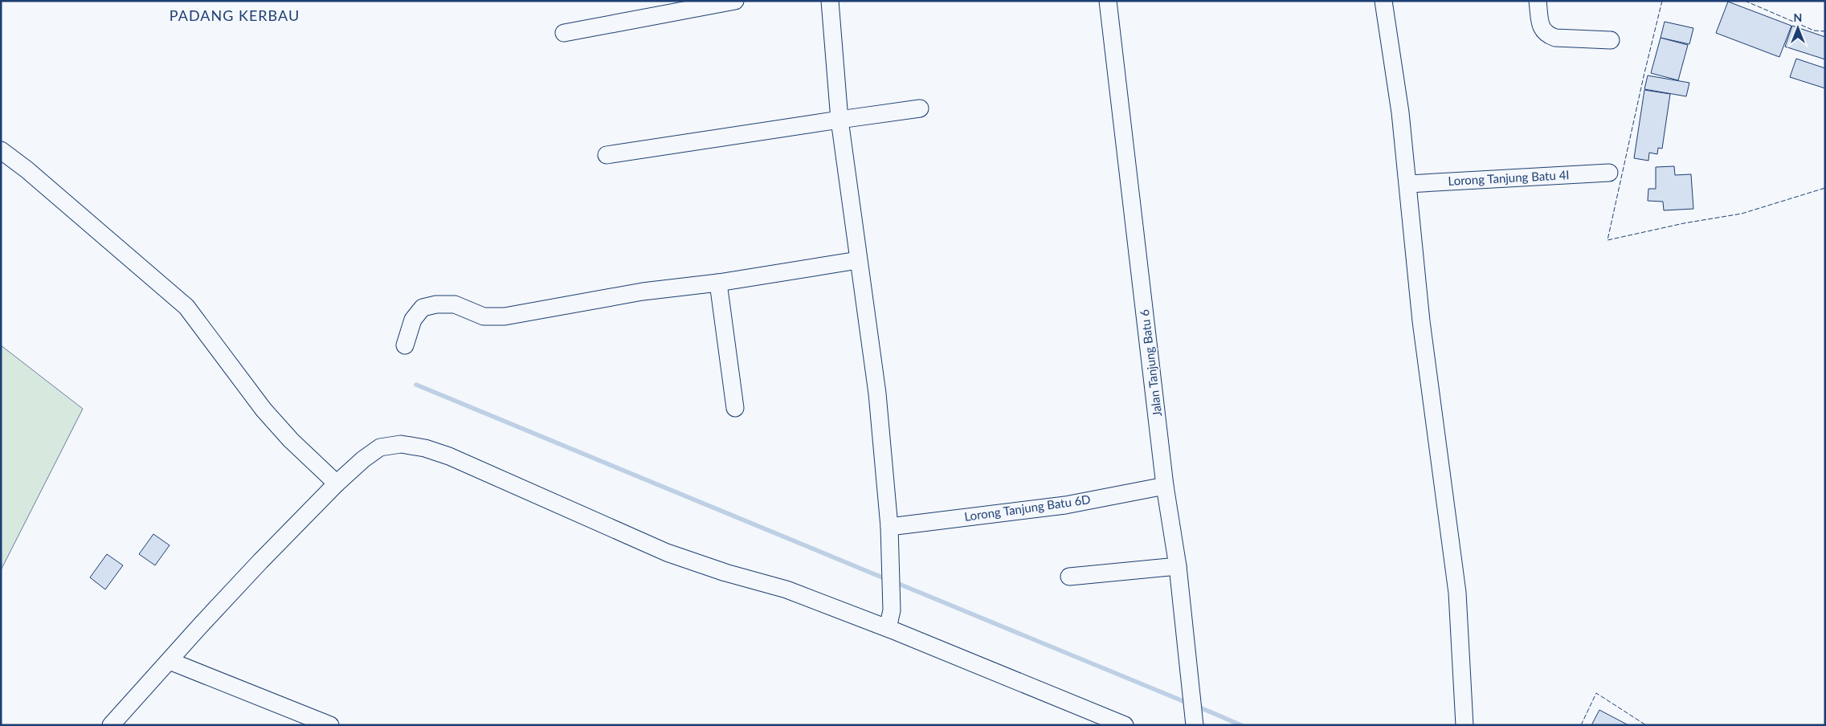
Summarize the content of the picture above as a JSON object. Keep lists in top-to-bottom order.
{
  "streets": {
    "street": ["Lorong Tanjung Batu 4I", "Jalan Tanjung Batu 6", "Lorong Tanjung Batu 6D"]
  },
  "crossings": [
    ["Jalan Tanjung Batu 6", "Lorong Tanjung Batu 6D"]
  ],
  "districts": ["PADANG KERBAU"],
  "north": "top"
}
